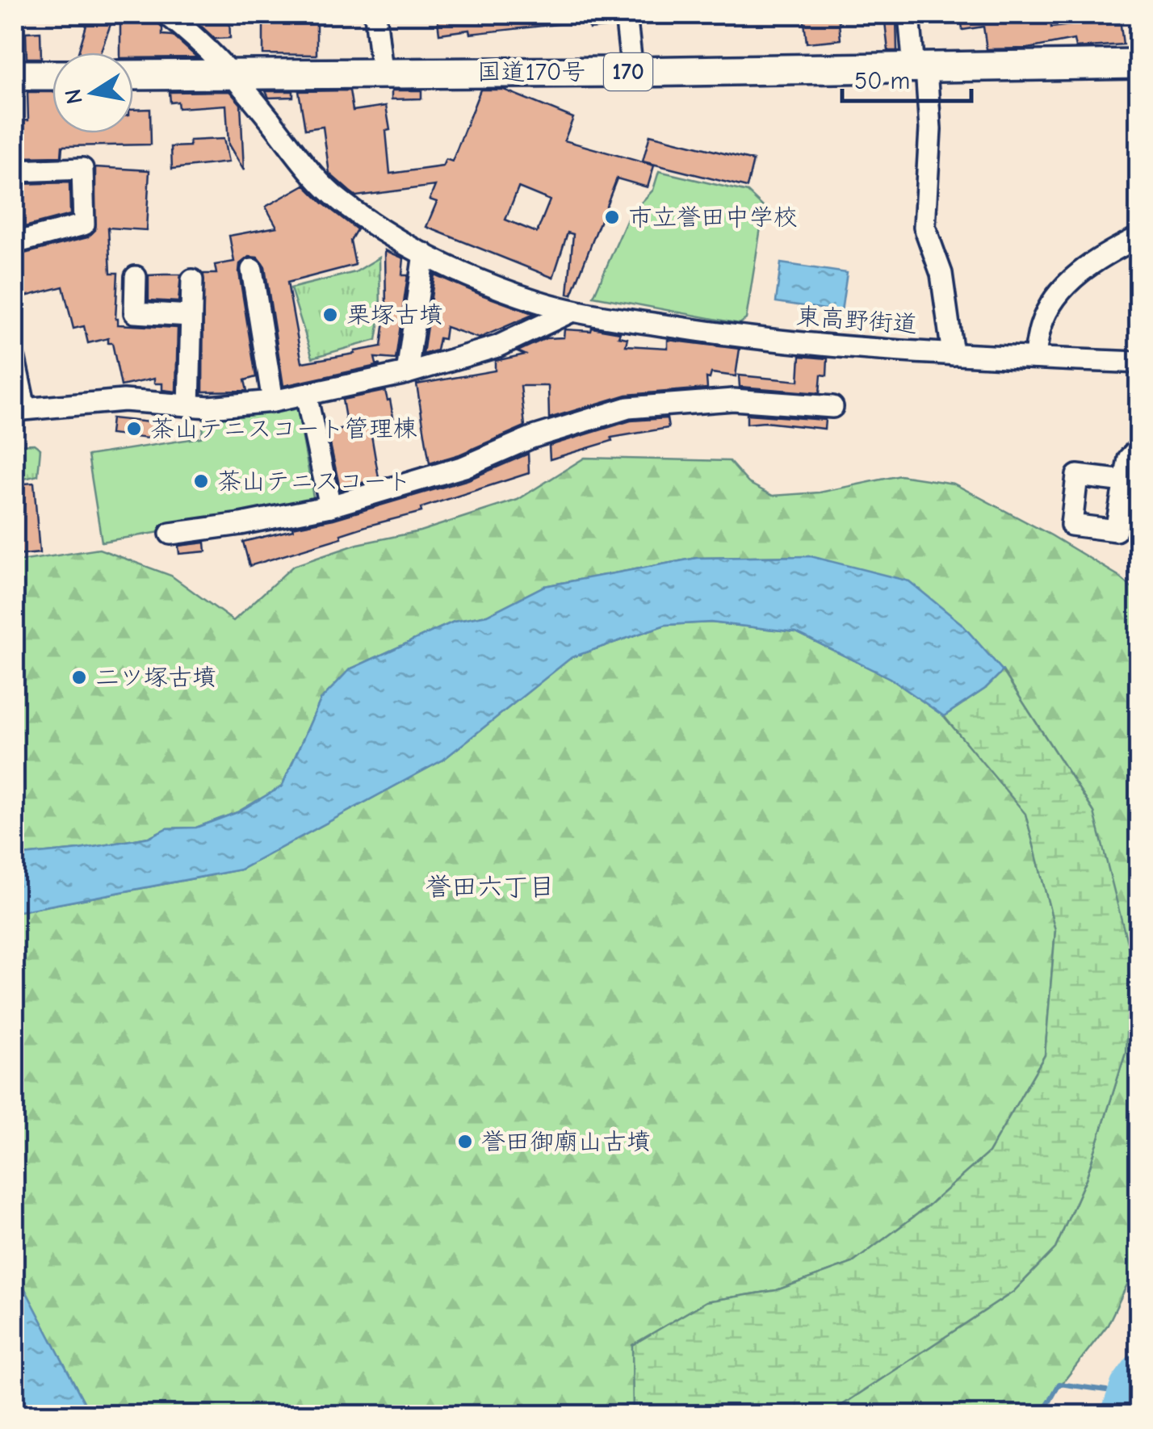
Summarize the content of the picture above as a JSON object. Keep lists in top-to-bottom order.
{
  "streets": {
    "highway": ["国道170号", "170"],
    "street": ["東高野街道"]
  },
  "crossings": [
    ["国道170号", "東高野街道"]
  ],
  "districts": ["誉田六丁目"],
  "places": [
    "市立誉田中学校",
    "栗塚古墳",
    "茶山テニスコート管理棟",
    "茶山テニスコート",
    "二ツ塚古墳",
    "誉田御廟山古墳"
  ],
  "scale_bar": "50 m",
  "north": "left"
}
